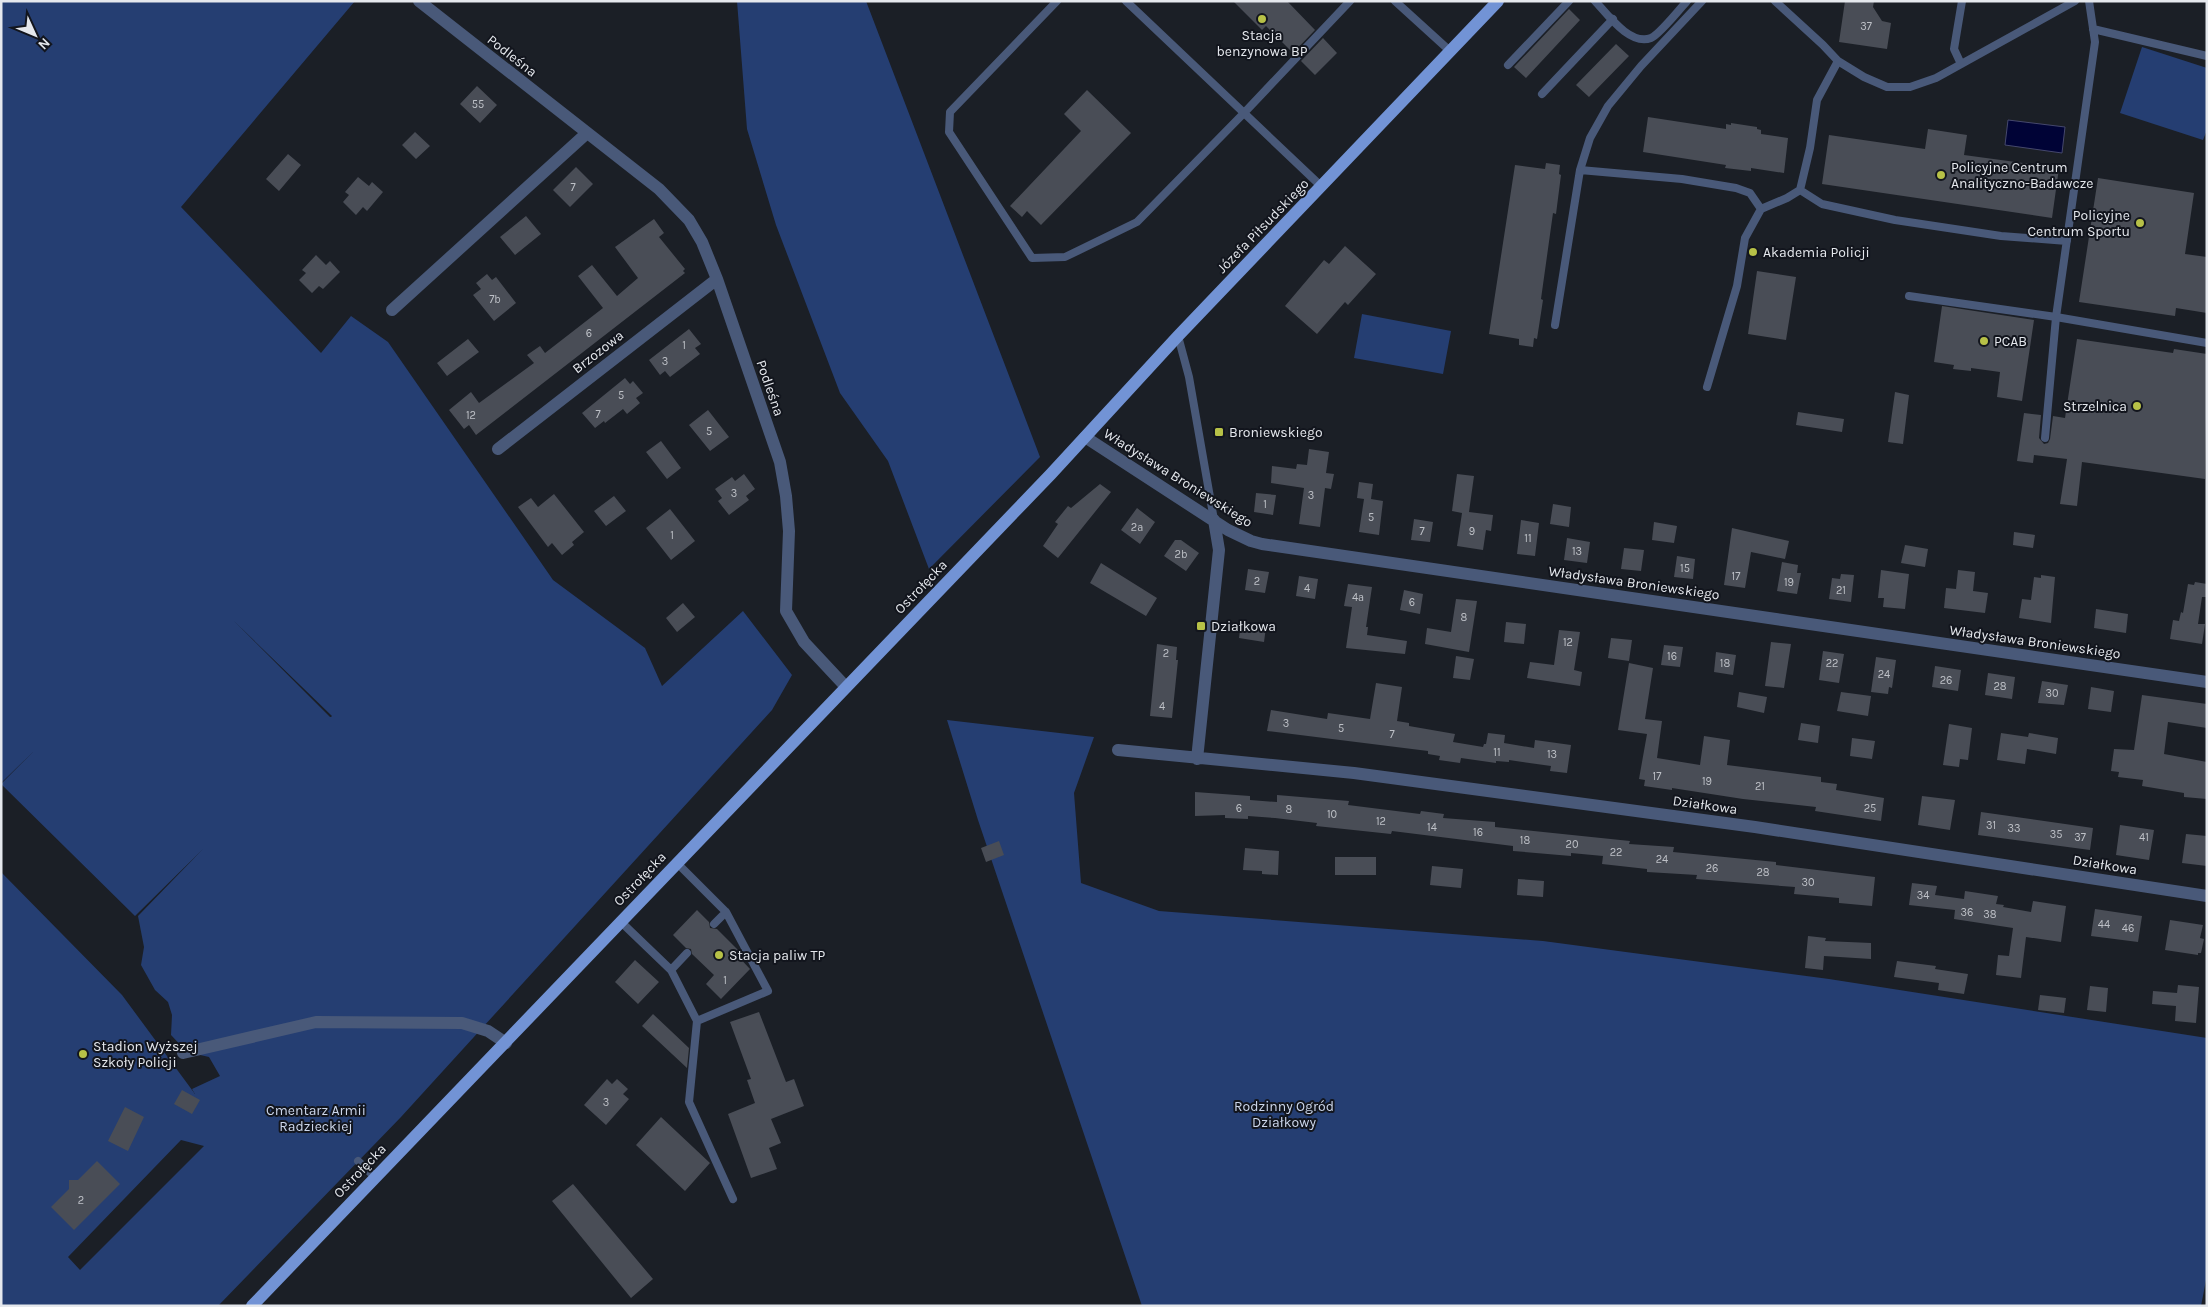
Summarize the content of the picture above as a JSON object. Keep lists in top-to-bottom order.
{
  "streets": {
    "main road": ["Józefa Piłsudskiego", "Ostrołęcka"],
    "street": [
      "Podleśna",
      "Brzozowa",
      "Władysława Broniewskiego",
      "Działkowa"
    ]
  },
  "crossings": [
    ["Podleśna", "Brzozowa"],
    ["Podleśna", "Ostrołęcka"],
    ["Józefa Piłsudskiego", "Władysława Broniewskiego"],
    ["Józefa Piłsudskiego", "Ostrołęcka"]
  ],
  "parks": ["Rodzinny Ogród Działkowy", "Cmentarz Armii Radzieckiej"],
  "places": {
    "other": [
      "Stacja benzynowa BP",
      "Policyjne Centrum Analityczno-Badawcze",
      "Policyjne Centrum Sportu",
      "Akademia Policji",
      "PCAB",
      "Strzelnica",
      "Stacja paliw TP",
      "Stadion Wyższej Szkoły Policji"
    ],
    "transit": ["Broniewskiego", "Działkowa"]
  },
  "house_numbers": [
    "37",
    "55",
    "7",
    "7b",
    "6",
    "1",
    "3",
    "5",
    "7",
    "12",
    "5",
    "3",
    "3",
    "1",
    "5",
    "2a",
    "7",
    "9",
    "1",
    "11",
    "13",
    "2b",
    "15",
    "17",
    "2",
    "19",
    "4",
    "21",
    "4a",
    "6",
    "8",
    "12",
    "2",
    "16",
    "18",
    "22",
    "24",
    "26",
    "28",
    "30",
    "4",
    "3",
    "5",
    "7",
    "11",
    "13",
    "17",
    "19",
    "21",
    "6",
    "25",
    "8",
    "10",
    "12",
    "31",
    "14",
    "33",
    "16",
    "35",
    "37",
    "41",
    "18",
    "20",
    "22",
    "24",
    "26",
    "28",
    "30",
    "34",
    "36",
    "38",
    "44",
    "46",
    "1",
    "3",
    "2"
  ],
  "north": "bottom right"
}
